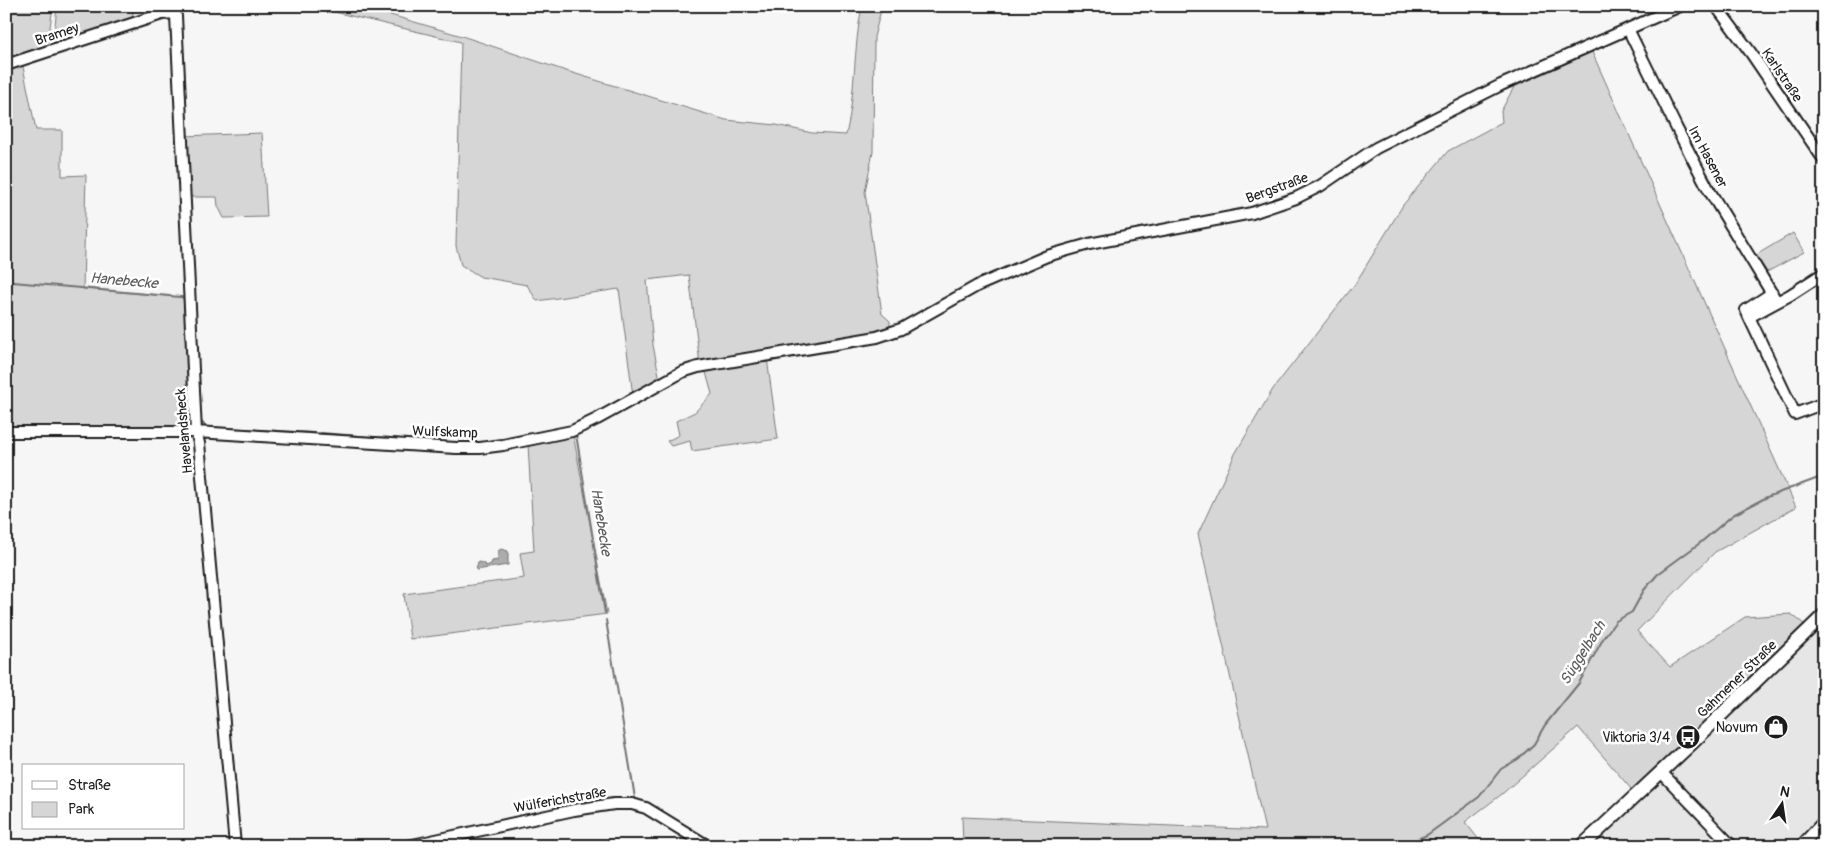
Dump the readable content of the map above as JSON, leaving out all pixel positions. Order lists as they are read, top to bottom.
{
  "streets": {
    "main road": ["Gahmener Straße"],
    "street": [
      "Bramey",
      "Karlstraße",
      "Im Hasener",
      "Bergstraße",
      "Havelandsheck",
      "Wulfskamp",
      "Wülferichstraße"
    ]
  },
  "crossings": [
    ["Bramey", "Havelandsheck"],
    ["Im Hasener", "Bergstraße"],
    ["Bergstraße", "Wulfskamp"],
    ["Havelandsheck", "Wulfskamp"]
  ],
  "water": ["Hanebecke", "Süggelbach"],
  "places": {
    "shop": ["Novum"],
    "bus stop": ["Viktoria 3/4"]
  },
  "legend": ["Straße", "Park"],
  "north": "top"
}
